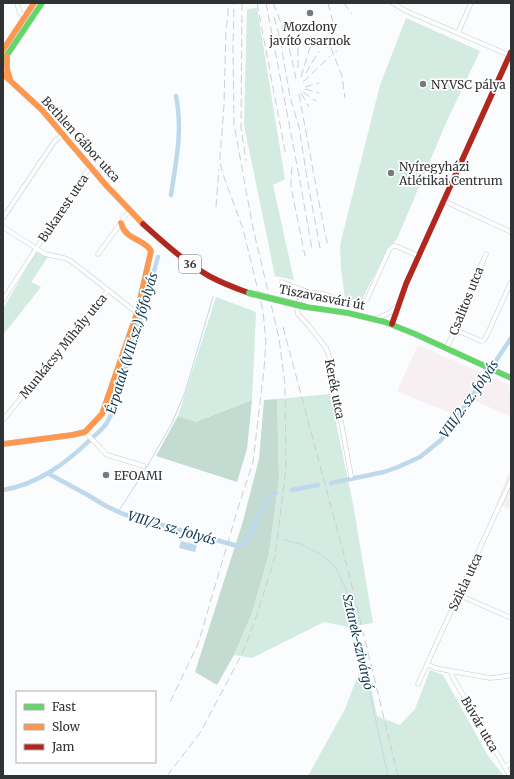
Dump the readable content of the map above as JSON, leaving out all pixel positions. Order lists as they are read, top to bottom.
{
  "streets": {
    "main road": ["Bethlen Gábor utca", "36", "Tiszavasvári út"],
    "street": [
      "Bukarest utca",
      "Csalitos utca",
      "Munkácsy Mihály utca",
      "Kerék utca",
      "Szikla utca",
      "Búvár utca"
    ]
  },
  "crossings": [
    ["Bethlen Gábor utca", "Bukarest utca"],
    ["Bethlen Gábor utca", "Tiszavasvári út"],
    ["Tiszavasvári út", "Csalitos utca"]
  ],
  "water": ["Érpatak (VIII.sz.) főfolyás", "VIII/2. sz. folyás", "Sztarek-szivárgó"],
  "places": [
    "Mozdony javító csarnok",
    "NYVSC pálya",
    "Nyíregyházi Atlétikai Centrum",
    "EFOAMI"
  ],
  "legend": ["Fast", "Slow", "Jam"]
}
